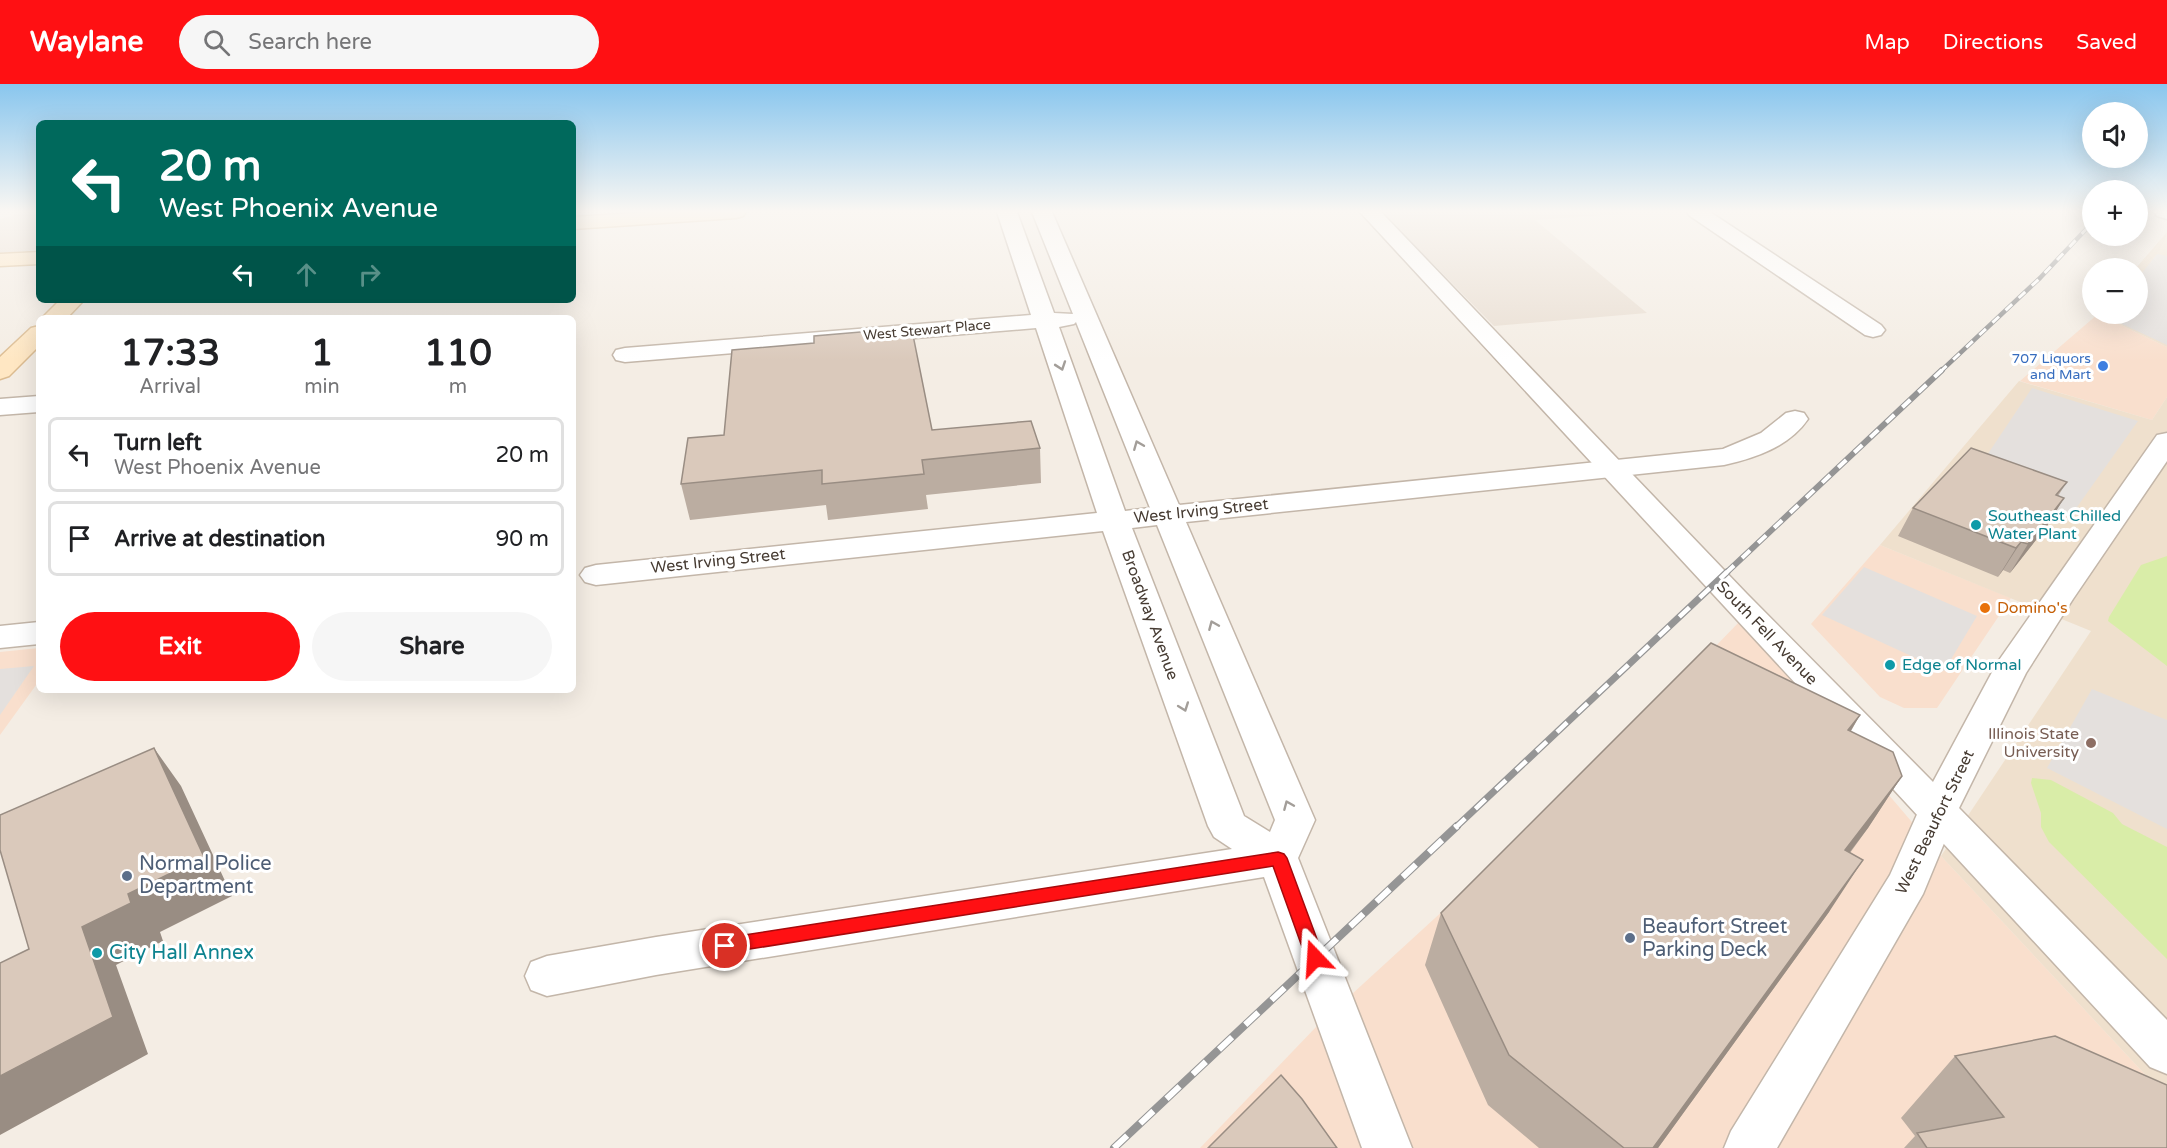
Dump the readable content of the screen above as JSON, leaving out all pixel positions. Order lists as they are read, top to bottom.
{
  "streets": {
    "street": [
      "West Stewart Place",
      "West Irving Street",
      "Broadway Avenue",
      "South Fell Avenue",
      "West Beaufort Street"
    ]
  },
  "crossings": [
    ["West Stewart Place", "Broadway Avenue"],
    ["West Irving Street", "Broadway Avenue"],
    ["West Irving Street", "South Fell Avenue"],
    ["South Fell Avenue", "West Beaufort Street"]
  ],
  "places": [
    "707 Liquors and Mart",
    "Southeast Chilled Water Plant",
    "Domino's",
    "Edge of Normal",
    "Illinois State University",
    "Normal Police Department",
    "Beaufort Street Parking Deck",
    "City Hall Annex"
  ],
  "page": {
    "header": "Waylane",
    "search": "Search here",
    "nav": ["Map", "Directions", "Saved"],
    "map_buttons": ["+", "−"],
    "turn": ["20 m", "West Phoenix Avenue"],
    "eta": [
      "17:33",
      "Arrival",
      "1",
      "min",
      "110",
      "m"
    ],
    "list": [
      {
        "name": "Turn left",
        "note": "West Phoenix Avenue",
        "value": "20 m"
      },
      {
        "name": "Arrive at destination",
        "value": "90 m"
      }
    ],
    "buttons": ["Exit", "Share"]
  }
}
